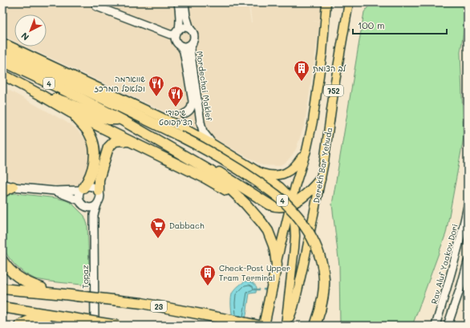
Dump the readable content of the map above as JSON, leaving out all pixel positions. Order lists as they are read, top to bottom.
{
  "streets": {
    "highway": ["4", "23"],
    "main road": ["752", "Derekh Bar Yehuda"],
    "street": ["Mordechai Maklef", "Rav Aluf Yaakov Dori", "Topaz"]
  },
  "crossings": [
    ["4", "752"]
  ],
  "places": {
    "building": ["לב הצומת", "Check-Post Upper Tram Terminal"],
    "restaurant": ["שווארמה ופלאפל המרכז", "שיפודי הצ'קפוסט"],
    "supermarket": ["Dabbach"]
  },
  "scale_bar": "100 m",
  "north": "bottom left"
}
